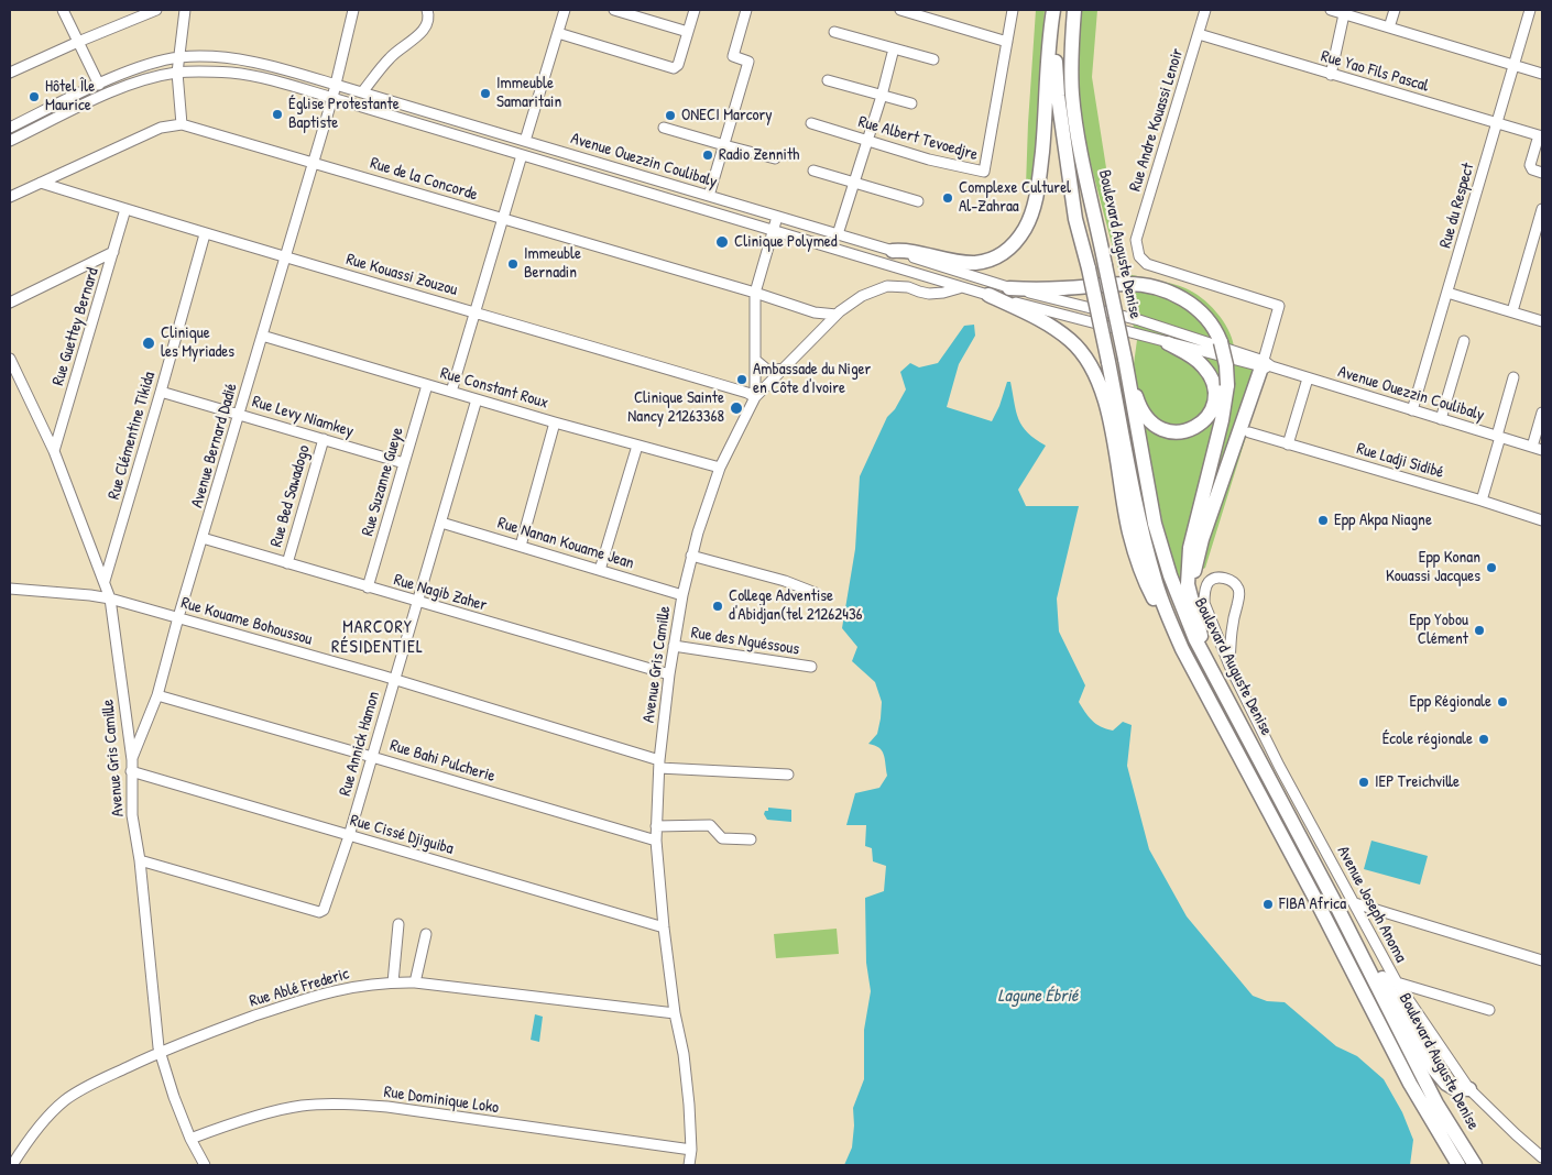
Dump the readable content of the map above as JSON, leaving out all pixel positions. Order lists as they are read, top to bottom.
{
  "streets": {
    "highway": ["Boulevard Auguste Denise"],
    "street": [
      "Rue Yao Fils Pascal",
      "Rue Andre Kouassi Lenoir",
      "Rue Albert Tevoedjre",
      "Avenue Ouezzin Coulibaly",
      "Rue de la Concorde",
      "Rue du Respect",
      "Rue Kouassi Zouzou",
      "Rue Guettey Bernard",
      "Rue Constant Roux",
      "Rue Levy Niamkey",
      "Rue Clémentine Tikida",
      "Avenue Bernard Dadié",
      "Rue Ladji Sidibé",
      "Rue Suzanne Gueye",
      "Rue Bed Sawadogo",
      "Rue Nanan Kouame Jean",
      "Rue Nagib Zaher",
      "Rue Kouame Bohoussou",
      "Rue des Nguéssous",
      "Avenue Gris Camille",
      "Rue Annick Hamon",
      "Rue Bahi Pulcherie",
      "Rue Cissé Djiguiba",
      "Avenue Joseph Anoma",
      "Rue Ablé Frederic",
      "Rue Dominique Loko"
    ]
  },
  "crossings": [
    ["Rue Yao Fils Pascal", "Rue Andre Kouassi Lenoir"],
    ["Rue Yao Fils Pascal", "Rue du Respect"],
    ["Rue Andre Kouassi Lenoir", "Avenue Ouezzin Coulibaly"],
    ["Avenue Ouezzin Coulibaly", "Rue du Respect"],
    ["Avenue Ouezzin Coulibaly", "Avenue Bernard Dadié"],
    ["Avenue Ouezzin Coulibaly", "Avenue Gris Camille"],
    ["Rue de la Concorde", "Rue Kouassi Zouzou"],
    ["Rue de la Concorde", "Avenue Bernard Dadié"],
    ["Rue de la Concorde", "Avenue Gris Camille"],
    ["Rue Kouassi Zouzou", "Rue Guettey Bernard"],
    ["Rue Kouassi Zouzou", "Rue Clémentine Tikida"],
    ["Rue Kouassi Zouzou", "Avenue Bernard Dadié"],
    ["Rue Kouassi Zouzou", "Avenue Gris Camille"],
    ["Rue Guettey Bernard", "Avenue Gris Camille"],
    ["Rue Constant Roux", "Avenue Bernard Dadié"],
    ["Rue Constant Roux", "Rue Suzanne Gueye"],
    ["Rue Constant Roux", "Avenue Gris Camille"],
    ["Rue Constant Roux", "Rue Annick Hamon"],
    ["Rue Levy Niamkey", "Rue Clémentine Tikida"],
    ["Rue Levy Niamkey", "Avenue Bernard Dadié"],
    ["Rue Levy Niamkey", "Rue Suzanne Gueye"],
    ["Rue Levy Niamkey", "Rue Bed Sawadogo"],
    ["Rue Clémentine Tikida", "Avenue Gris Camille"],
    ["Avenue Bernard Dadié", "Rue Nagib Zaher"],
    ["Avenue Bernard Dadié", "Rue Kouame Bohoussou"],
    ["Avenue Bernard Dadié", "Avenue Gris Camille"],
    ["Avenue Bernard Dadié", "Rue Bahi Pulcherie"],
    ["Rue Suzanne Gueye", "Rue Nagib Zaher"],
    ["Rue Bed Sawadogo", "Rue Nagib Zaher"],
    ["Rue Nanan Kouame Jean", "Avenue Gris Camille"],
    ["Rue Nanan Kouame Jean", "Rue Annick Hamon"],
    ["Rue Nagib Zaher", "Avenue Gris Camille"],
    ["Rue Nagib Zaher", "Rue Annick Hamon"],
    ["Rue Kouame Bohoussou", "Avenue Gris Camille"],
    ["Rue Kouame Bohoussou", "Rue Annick Hamon"],
    ["Rue des Nguéssous", "Avenue Gris Camille"],
    ["Avenue Gris Camille", "Rue Annick Hamon"],
    ["Avenue Gris Camille", "Rue Bahi Pulcherie"],
    ["Avenue Gris Camille", "Rue Cissé Djiguiba"],
    ["Avenue Gris Camille", "Rue Ablé Frederic"],
    ["Avenue Gris Camille", "Rue Dominique Loko"],
    ["Rue Annick Hamon", "Rue Bahi Pulcherie"],
    ["Rue Annick Hamon", "Rue Cissé Djiguiba"]
  ],
  "districts": ["MARCORY RÉSIDENTIEL"],
  "water": ["Lagune Ébrié"],
  "places": [
    "Immeuble Samaritain",
    "Hôtel Île Maurice",
    "Église Protestante Baptiste",
    "ONECI Marcory",
    "Radio Zennith",
    "Complexe Culturel Al-Zahraa",
    "Clinique Polymed",
    "Immeuble Bernadin",
    "Clinique les Myriades",
    "Ambassade du Niger en Côte d'Ivoire",
    "Clinique Sainte Nancy 21263368",
    "Epp Akpa Niagne",
    "Epp Konan Kouassi Jacques",
    "College Adventise d'Abidjan(tel 21262436",
    "Epp Yobou Clément",
    "Epp Régionale",
    "École régionale",
    "IEP Treichville",
    "FIBA Africa"
  ]
}
